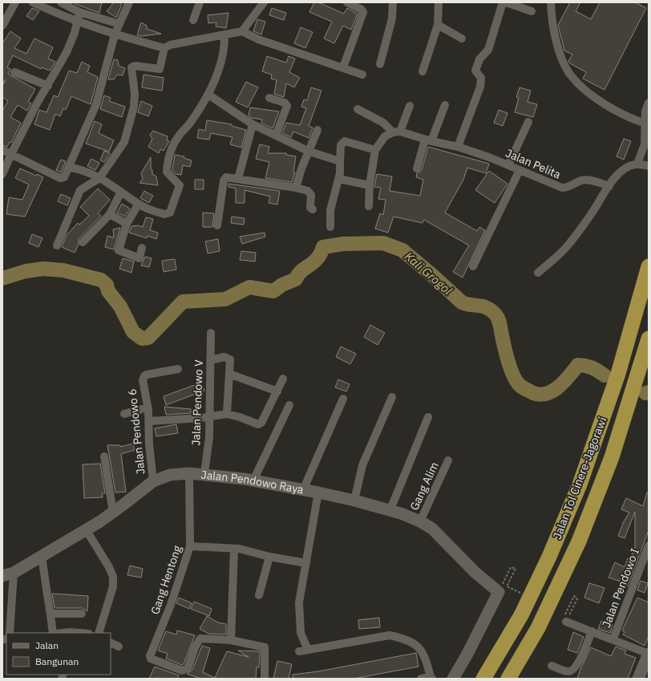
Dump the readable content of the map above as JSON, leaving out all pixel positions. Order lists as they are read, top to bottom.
{
  "streets": {
    "highway": ["Jalan Tol Cinere-Jagorawi"],
    "street": [
      "Jalan Pelita",
      "Jalan Pendowo V",
      "Jalan Pendowo 6",
      "Jalan Pendowo Raya",
      "Gang Alim",
      "Gang Hentong",
      "Jalan Pendowo I"
    ]
  },
  "crossings": [
    ["Jalan Pendowo V", "Jalan Pendowo Raya"],
    ["Jalan Pendowo 6", "Jalan Pendowo Raya"],
    ["Jalan Pendowo Raya", "Gang Alim"],
    ["Jalan Pendowo Raya", "Gang Hentong"]
  ],
  "water": ["Kali Grogol"],
  "legend": ["Jalan", "Bangunan"]
}
